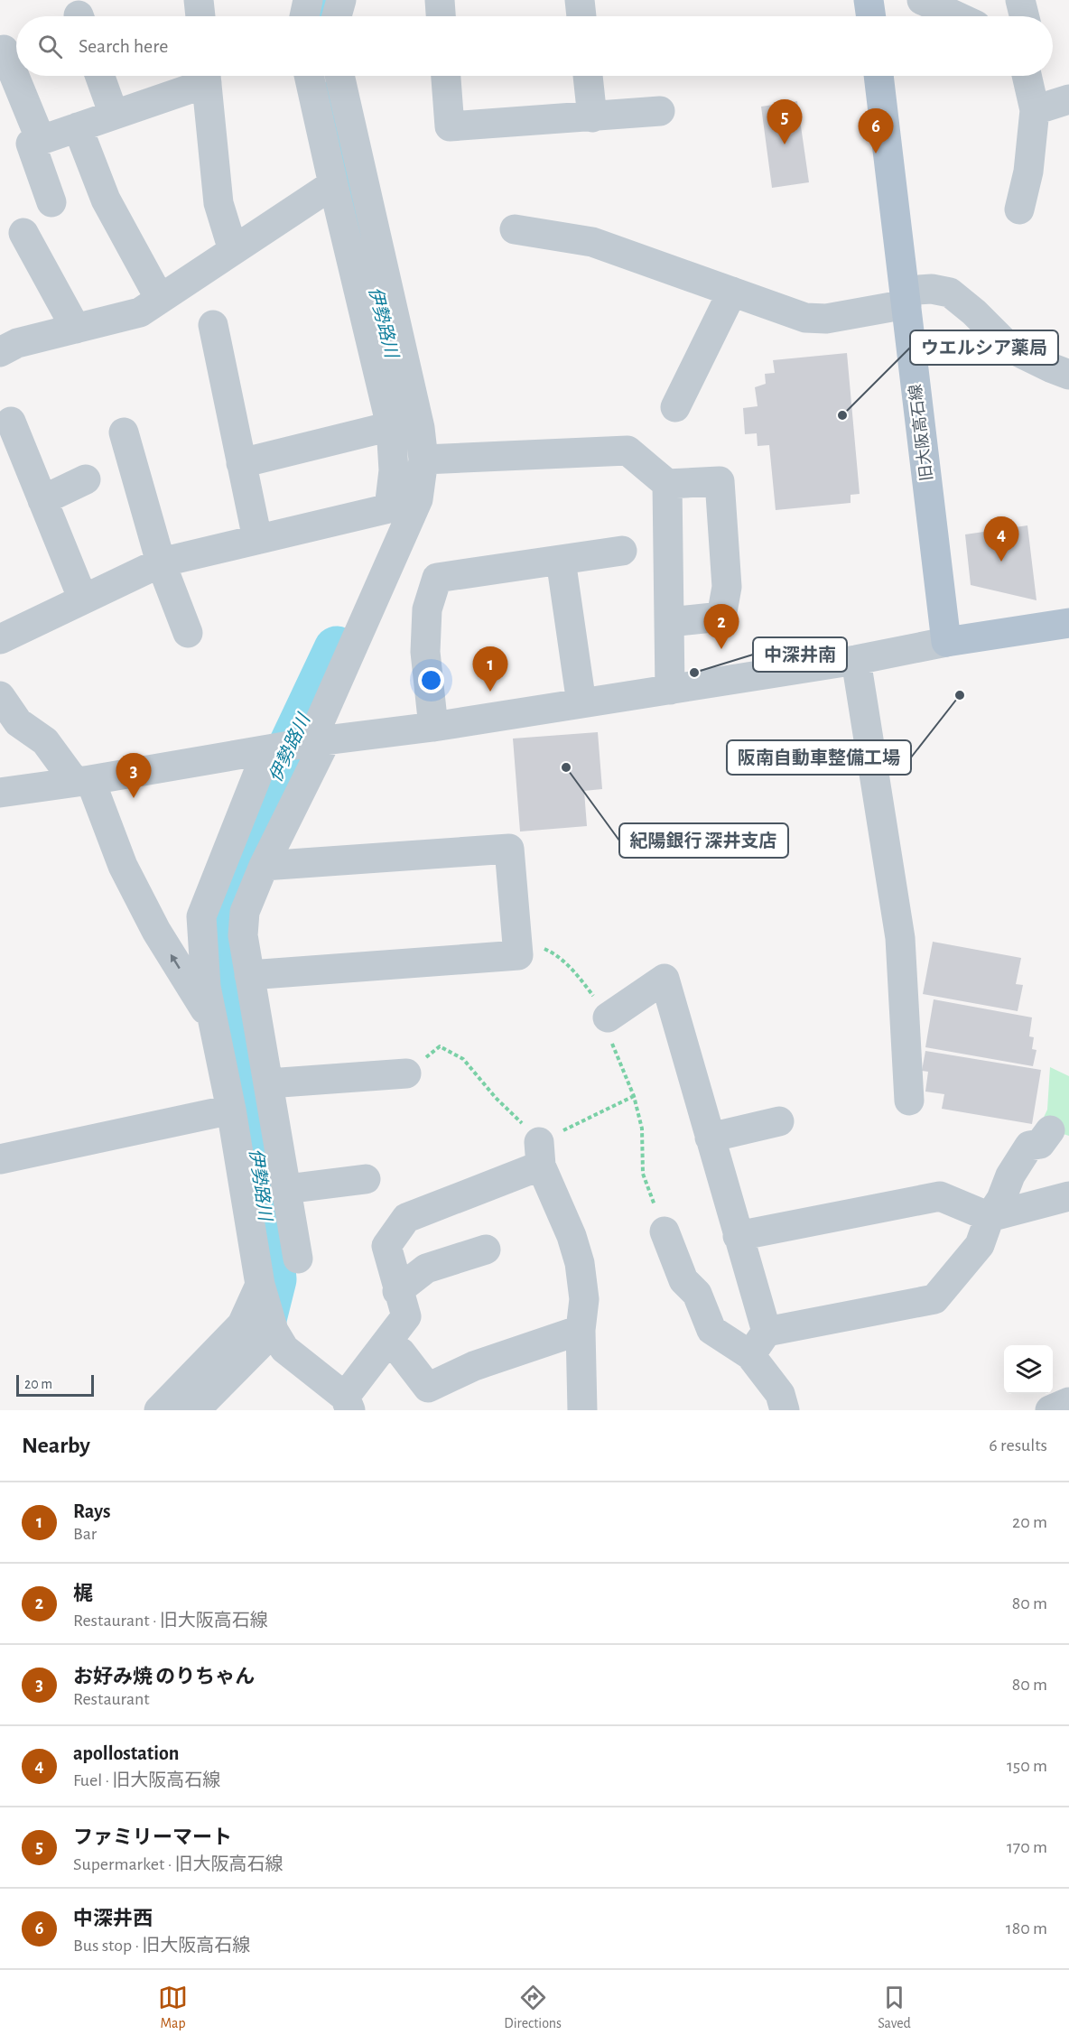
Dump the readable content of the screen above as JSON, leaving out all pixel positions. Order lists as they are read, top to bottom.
{
  "streets": {
    "main road": ["旧大阪高石線"]
  },
  "water": ["伊勢路川"],
  "places": [
    "ウエルシア薬局",
    "中深井南",
    "阪南自動車整備工場",
    "紀陽銀行 深井支店"
  ],
  "scale_bar": "20 m",
  "page": {
    "search": "Search here",
    "pins": [
      "5",
      "6",
      "4",
      "2",
      "1",
      "3"
    ],
    "scale": "20 m",
    "heading": ["Nearby", "6 results"],
    "list": [
      {
        "mark": "1",
        "name": "Rays",
        "note": "Bar",
        "value": "20 m"
      },
      {
        "mark": "2",
        "name": "梶",
        "note": "Restaurant · 旧大阪高石線",
        "value": "80 m"
      },
      {
        "mark": "3",
        "name": "お好み焼 のりちゃん",
        "note": "Restaurant",
        "value": "80 m"
      },
      {
        "mark": "4",
        "name": "apollostation",
        "note": "Fuel · 旧大阪高石線",
        "value": "150 m"
      },
      {
        "mark": "5",
        "name": "ファミリーマート",
        "note": "Supermarket · 旧大阪高石線",
        "value": "170 m"
      },
      {
        "mark": "6",
        "name": "中深井西",
        "note": "Bus stop · 旧大阪高石線",
        "value": "180 m"
      }
    ],
    "nav": ["Map", "Directions", "Saved"]
  }
}
